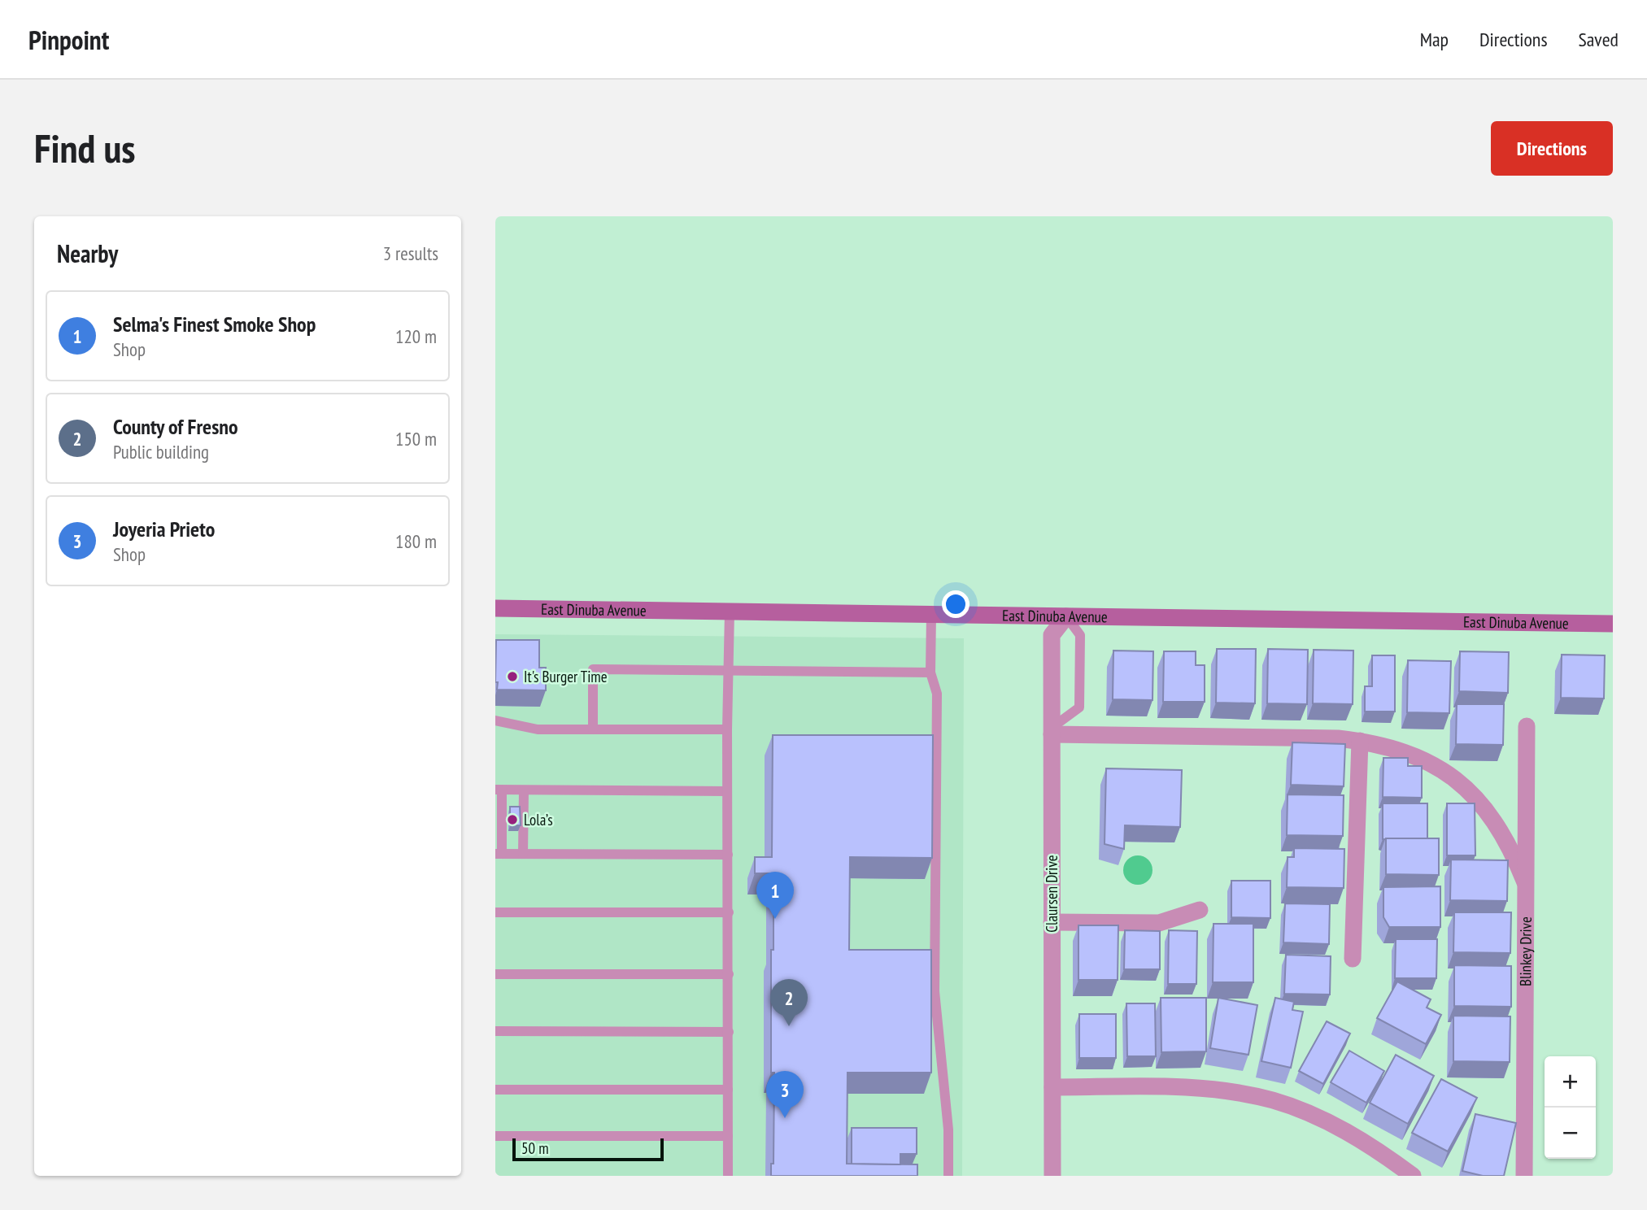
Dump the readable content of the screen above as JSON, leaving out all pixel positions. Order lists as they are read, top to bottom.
{
  "streets": {
    "street": ["East Dinuba Avenue", "Claursen Drive", "Blinkey Drive"]
  },
  "crossings": [
    ["East Dinuba Avenue", "Claursen Drive"]
  ],
  "places": ["It's Burger Time", "Lola’s"],
  "scale_bar": "50 m",
  "page": {
    "header": "Pinpoint",
    "nav": ["Map", "Directions", "Saved"],
    "buttons": "Directions",
    "title": "Find us",
    "heading": ["Nearby", "3 results"],
    "list": [
      {
        "mark": "1",
        "name": "Selma's Finest Smoke Shop",
        "note": "Shop",
        "value": "120 m"
      },
      {
        "mark": "2",
        "name": "County of Fresno",
        "note": "Public building",
        "value": "150 m"
      },
      {
        "mark": "3",
        "name": "Joyeria Prieto",
        "note": "Shop",
        "value": "180 m"
      }
    ],
    "pins": ["1", "2", "3"],
    "map_buttons": ["+", "−"],
    "scale": "50 m"
  }
}
